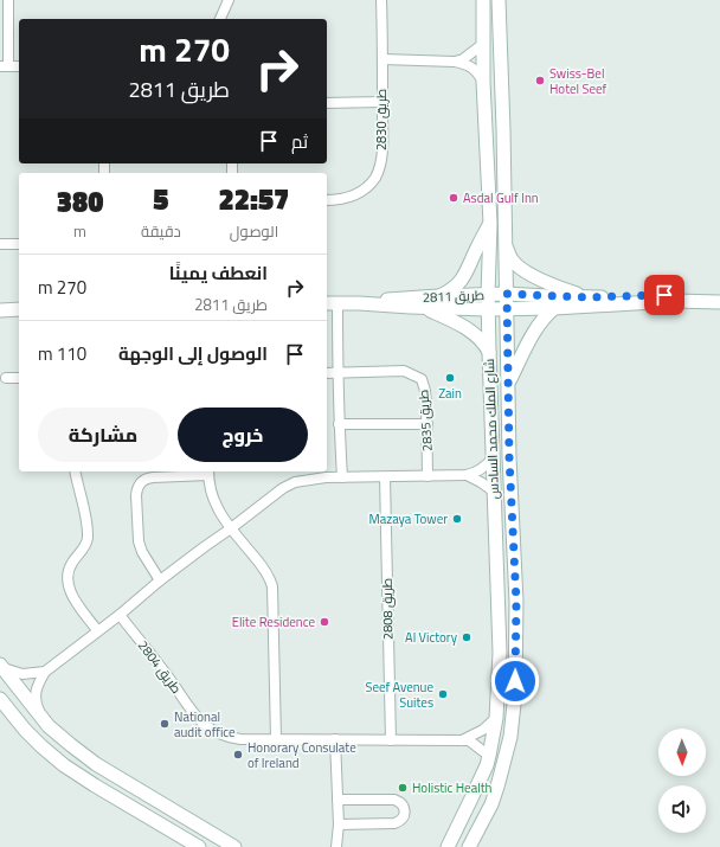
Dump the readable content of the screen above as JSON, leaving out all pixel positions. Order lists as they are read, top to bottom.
{
  "streets": {
    "main road": ["طريق 2811", "شارع الملك محمد السادس"],
    "street": [
      "طريق 2830",
      "طريق 2835",
      "طريق 2808",
      "طريق 2804"
    ]
  },
  "crossings": [
    ["طريق 2811", "طريق 2835"],
    ["طريق 2811", "شارع الملك محمد السادس"],
    ["طريق 2808", "طريق 2804"]
  ],
  "places": [
    "Swiss-Bel Hotel Seef",
    "Asdal Gulf Inn",
    "Zain",
    "Mazaya Tower",
    "Elite Residence",
    "Al Victory",
    "Seef Avenue Suites",
    "National audit office",
    "Honorary Consulate of Ireland",
    "Holistic Health"
  ],
  "north": "bottom",
  "page": {
    "turn": ["270 m", "طريق 2811"],
    "then": "ثم",
    "eta": [
      "22:57",
      "الوصول",
      "5",
      "دقيقة",
      "380",
      "m"
    ],
    "list": [
      {
        "name": "انعطف يمينًا",
        "note": "طريق 2811",
        "value": "270 m"
      },
      {
        "name": "الوصول إلى الوجهة",
        "value": "110 m"
      }
    ],
    "buttons": ["خروج", "مشاركة"]
  }
}
